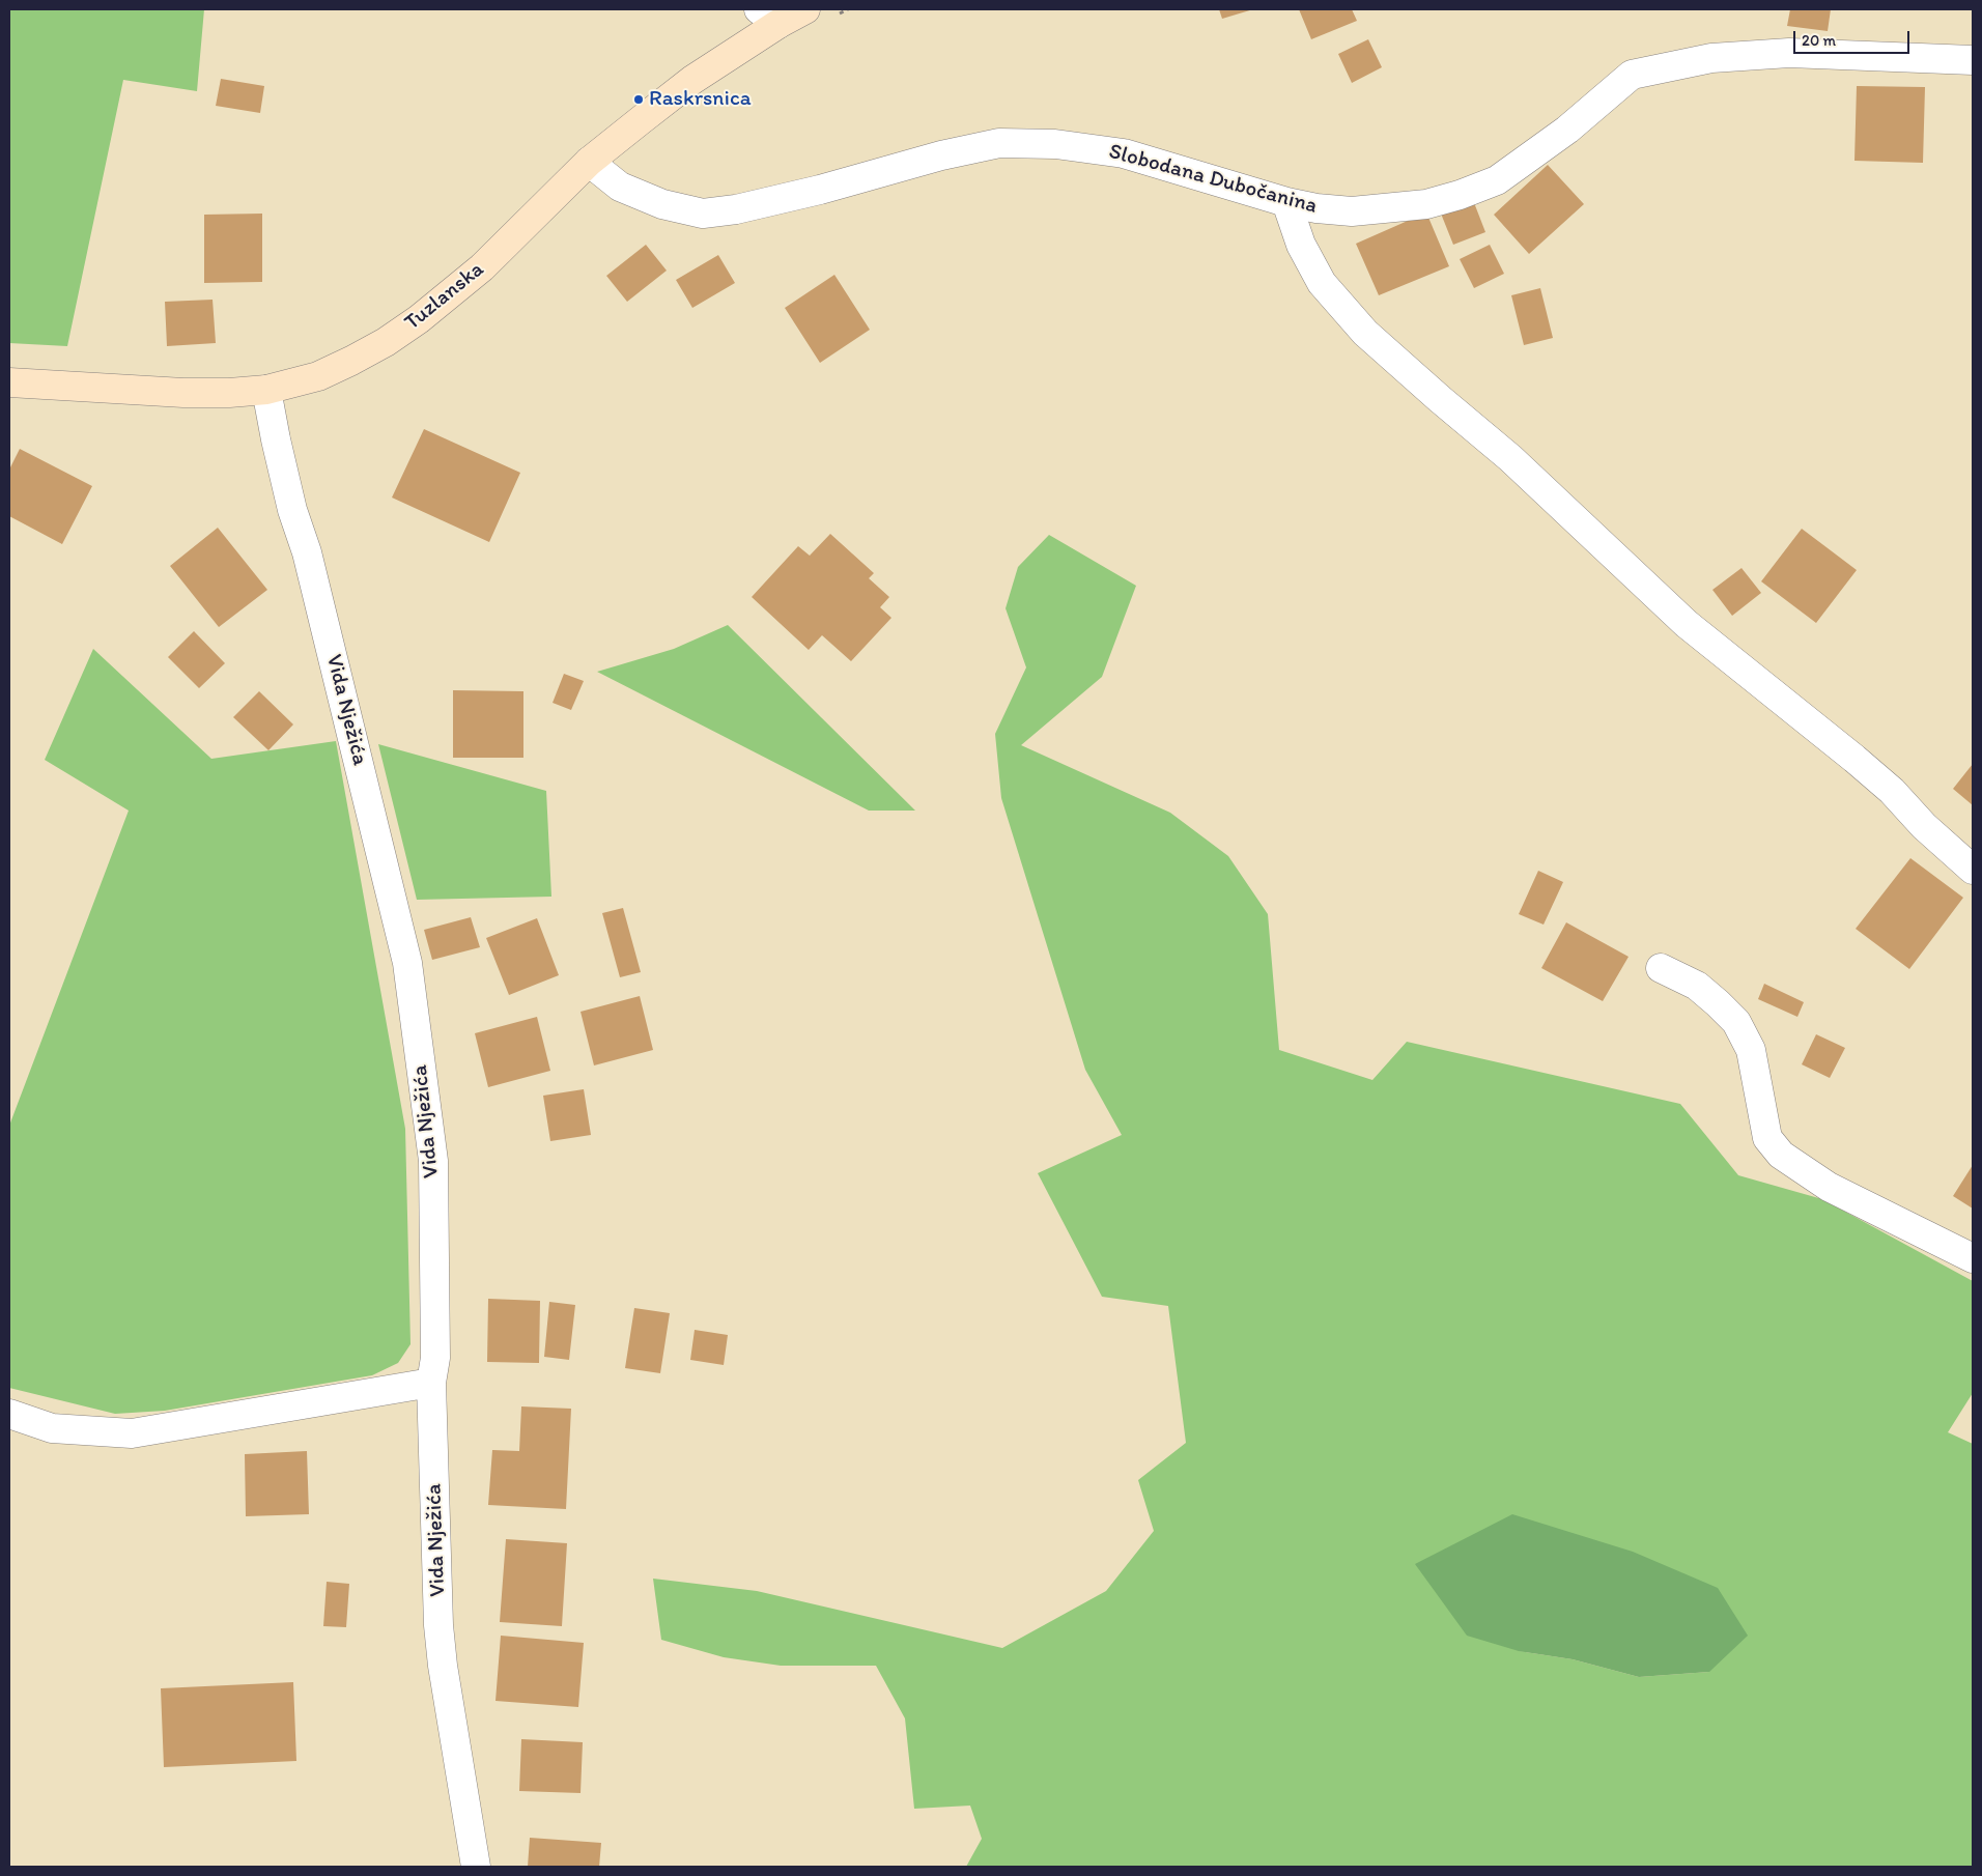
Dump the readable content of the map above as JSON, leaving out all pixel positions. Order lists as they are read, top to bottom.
{
  "streets": {
    "street": ["Slobodana Dubočanina", "Tuzlanska", "Vida Nježića"]
  },
  "crossings": [
    ["Slobodana Dubočanina", "Tuzlanska"],
    ["Tuzlanska", "Vida Nježića"]
  ],
  "places": ["Raskrsnica"],
  "scale_bar": "20 m"
}
